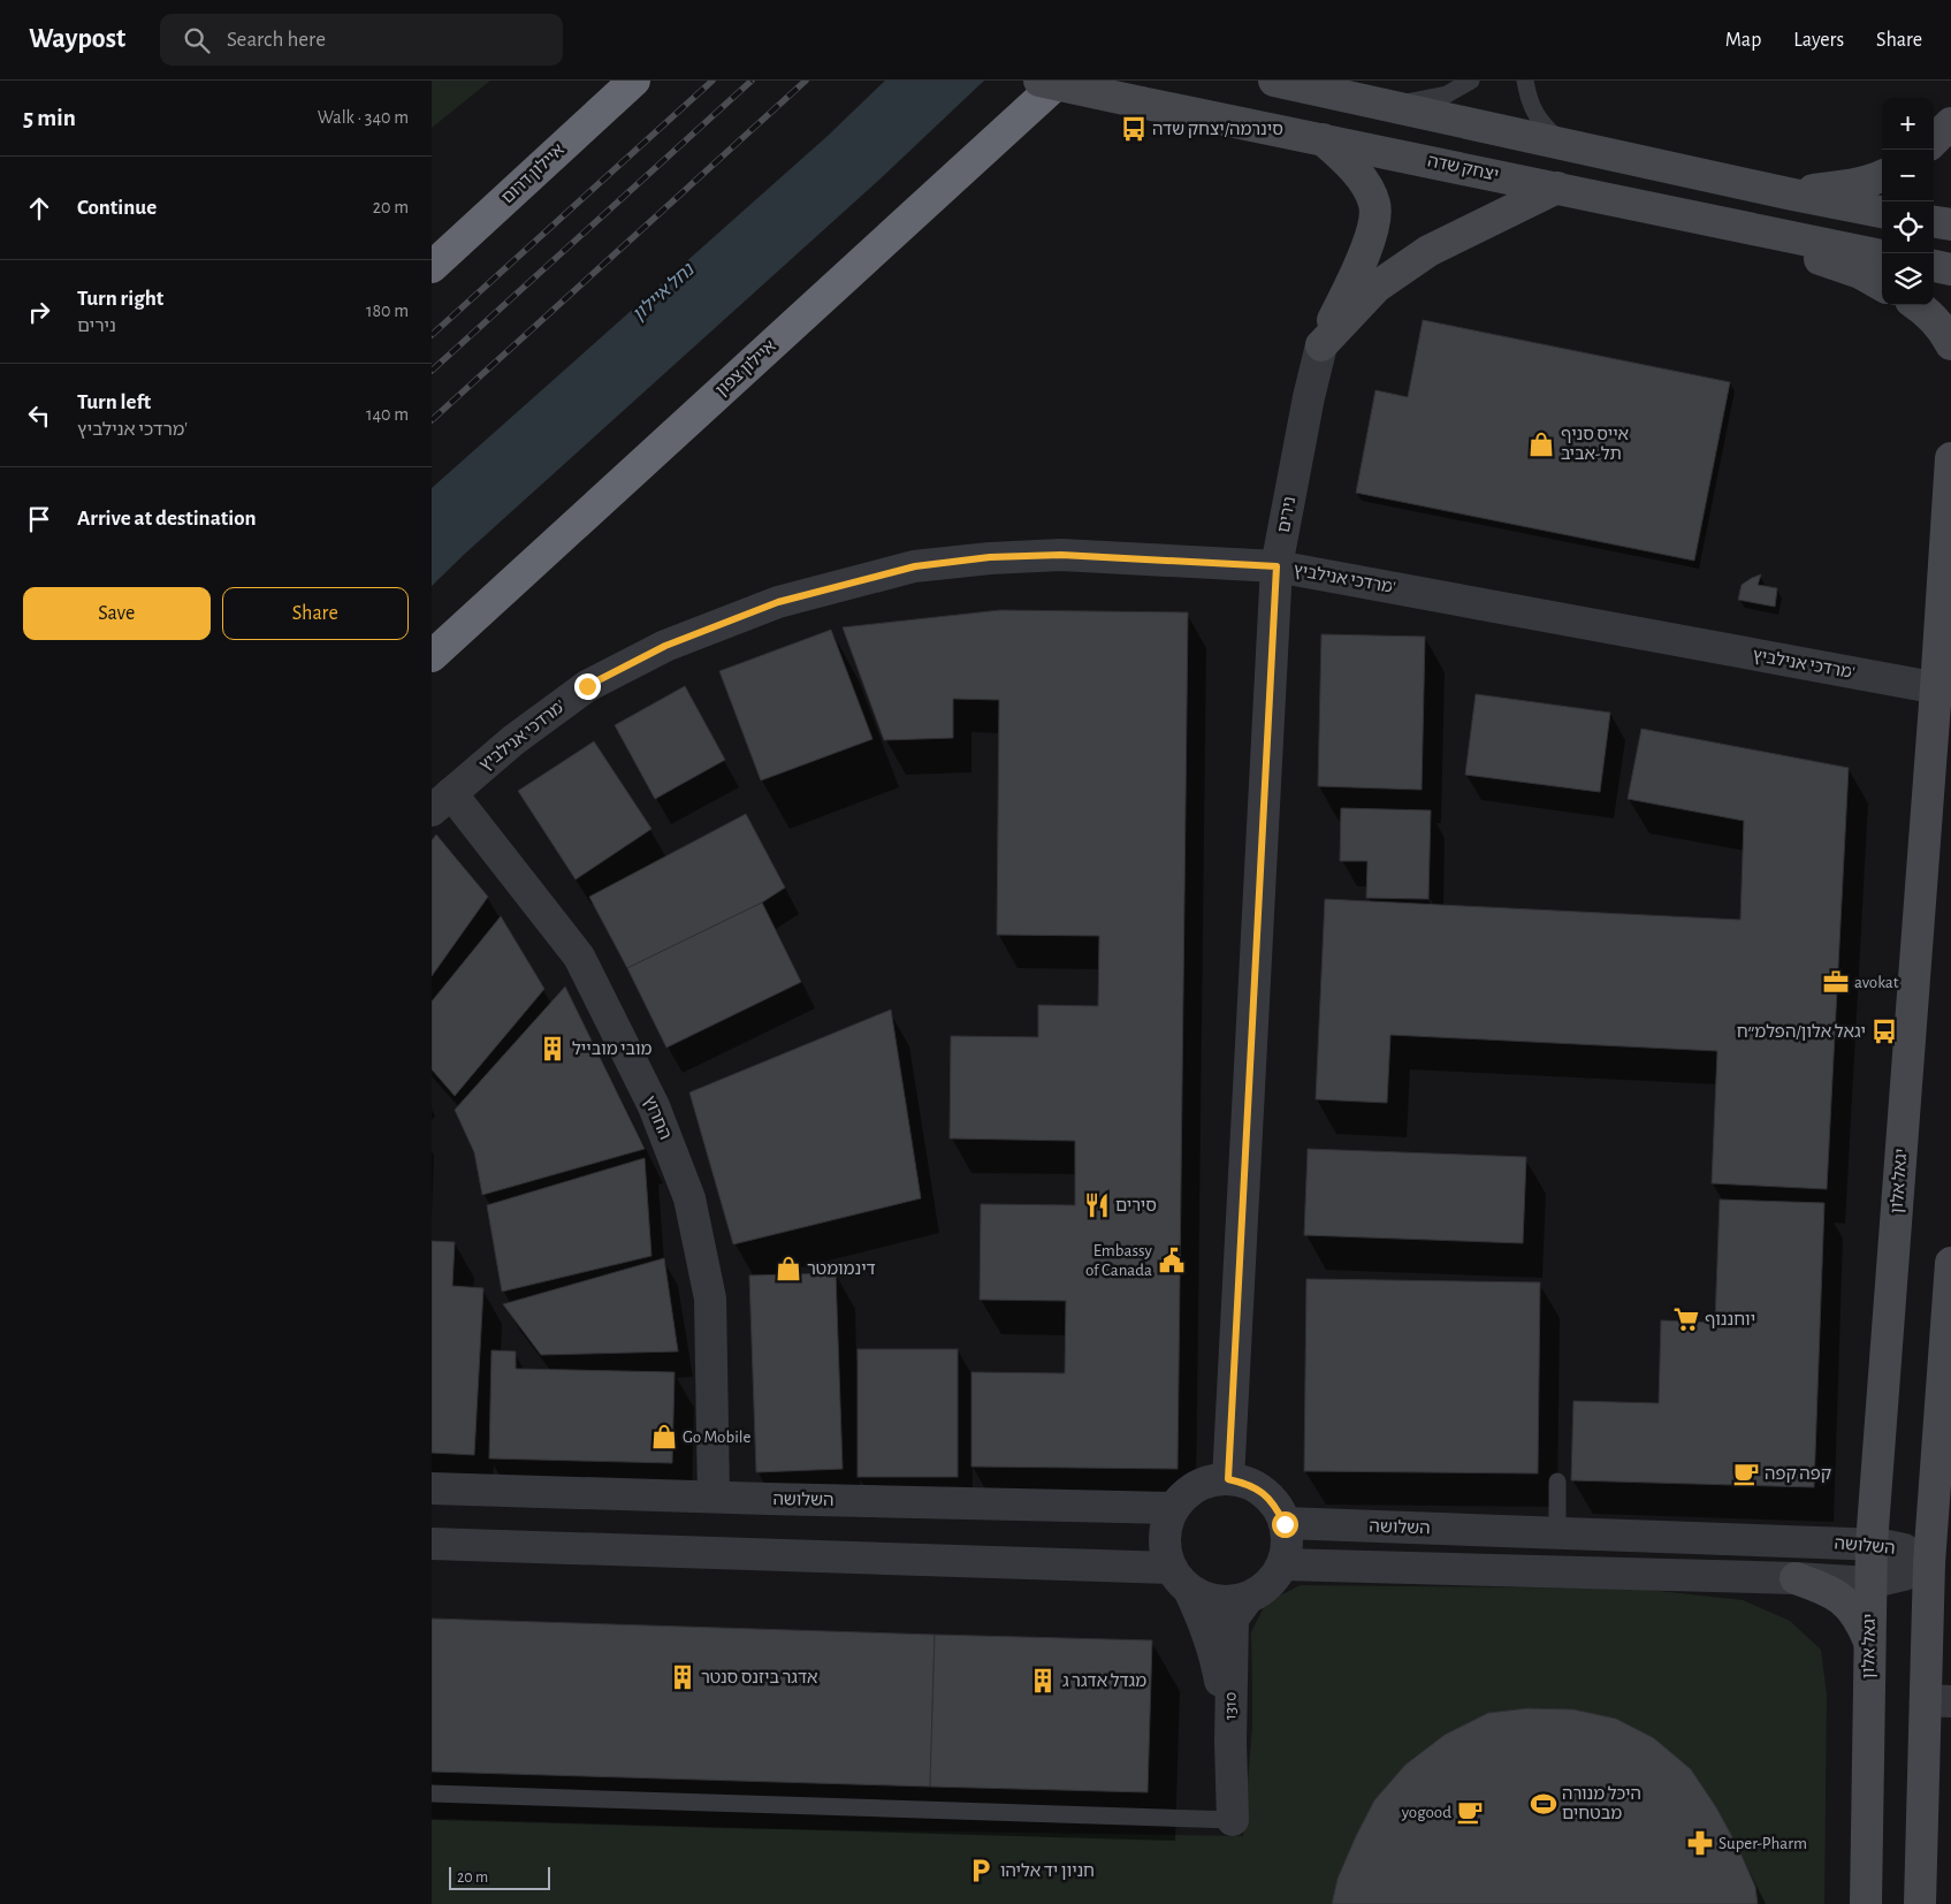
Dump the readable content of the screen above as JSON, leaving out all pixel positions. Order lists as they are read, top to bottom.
{
  "streets": {
    "highway": ["איילון דרום", "איילון צפון"],
    "street": [
      "יצחק שדה",
      "נירים",
      "מרדכי אנילביץ'",
      "החרוץ",
      "יגאל אלון",
      "השלושה",
      "1310"
    ]
  },
  "crossings": [
    ["נירים", "מרדכי אנילביץ'"],
    ["נירים", "השלושה"],
    ["נירים", "1310"],
    ["מרדכי אנילביץ'", "החרוץ"],
    ["מרדכי אנילביץ'", "יגאל אלון"],
    ["החרוץ", "השלושה"],
    ["יגאל אלון", "השלושה"],
    ["השלושה", "1310"]
  ],
  "water": ["נחל איילון"],
  "places": {
    "bus stop": ["סינרמה/יצחק שדה", "יגאל אלון/הפלמ״ח"],
    "shop": ["אייס סניף תל-אביב", "דינמומטר", "Go Mobile"],
    "office": ["avokat"],
    "building": ["מובי מובייל", "אדגר ביזנס סנטר", "מגדל אדגר ג"],
    "restaurant": ["סירים"],
    "public building": ["Embassy of Canada"],
    "supermarket": ["יוחננוף"],
    "cafe": ["קפה קפה", "yogood"],
    "sports": ["היכל מנורה מבטחים"],
    "pharmacy": ["Super-Pharm"],
    "parking": ["חניון יד אליהו"]
  },
  "scale_bar": "20 m",
  "page": {
    "header": "Waypost",
    "search": "Search here",
    "nav": ["Map", "Layers", "Share"],
    "heading": ["5 min", "Walk · 340 m"],
    "map_buttons": ["+", "−"],
    "list": [
      ["Continue", "20 m"],
      ["Turn right", "נירים", "180 m"],
      ["Turn left", "מרדכי אנילביץ'", "140 m"],
      "Arrive at destination"
    ],
    "buttons": ["Save", "Share"],
    "scale": "20 m"
  }
}
